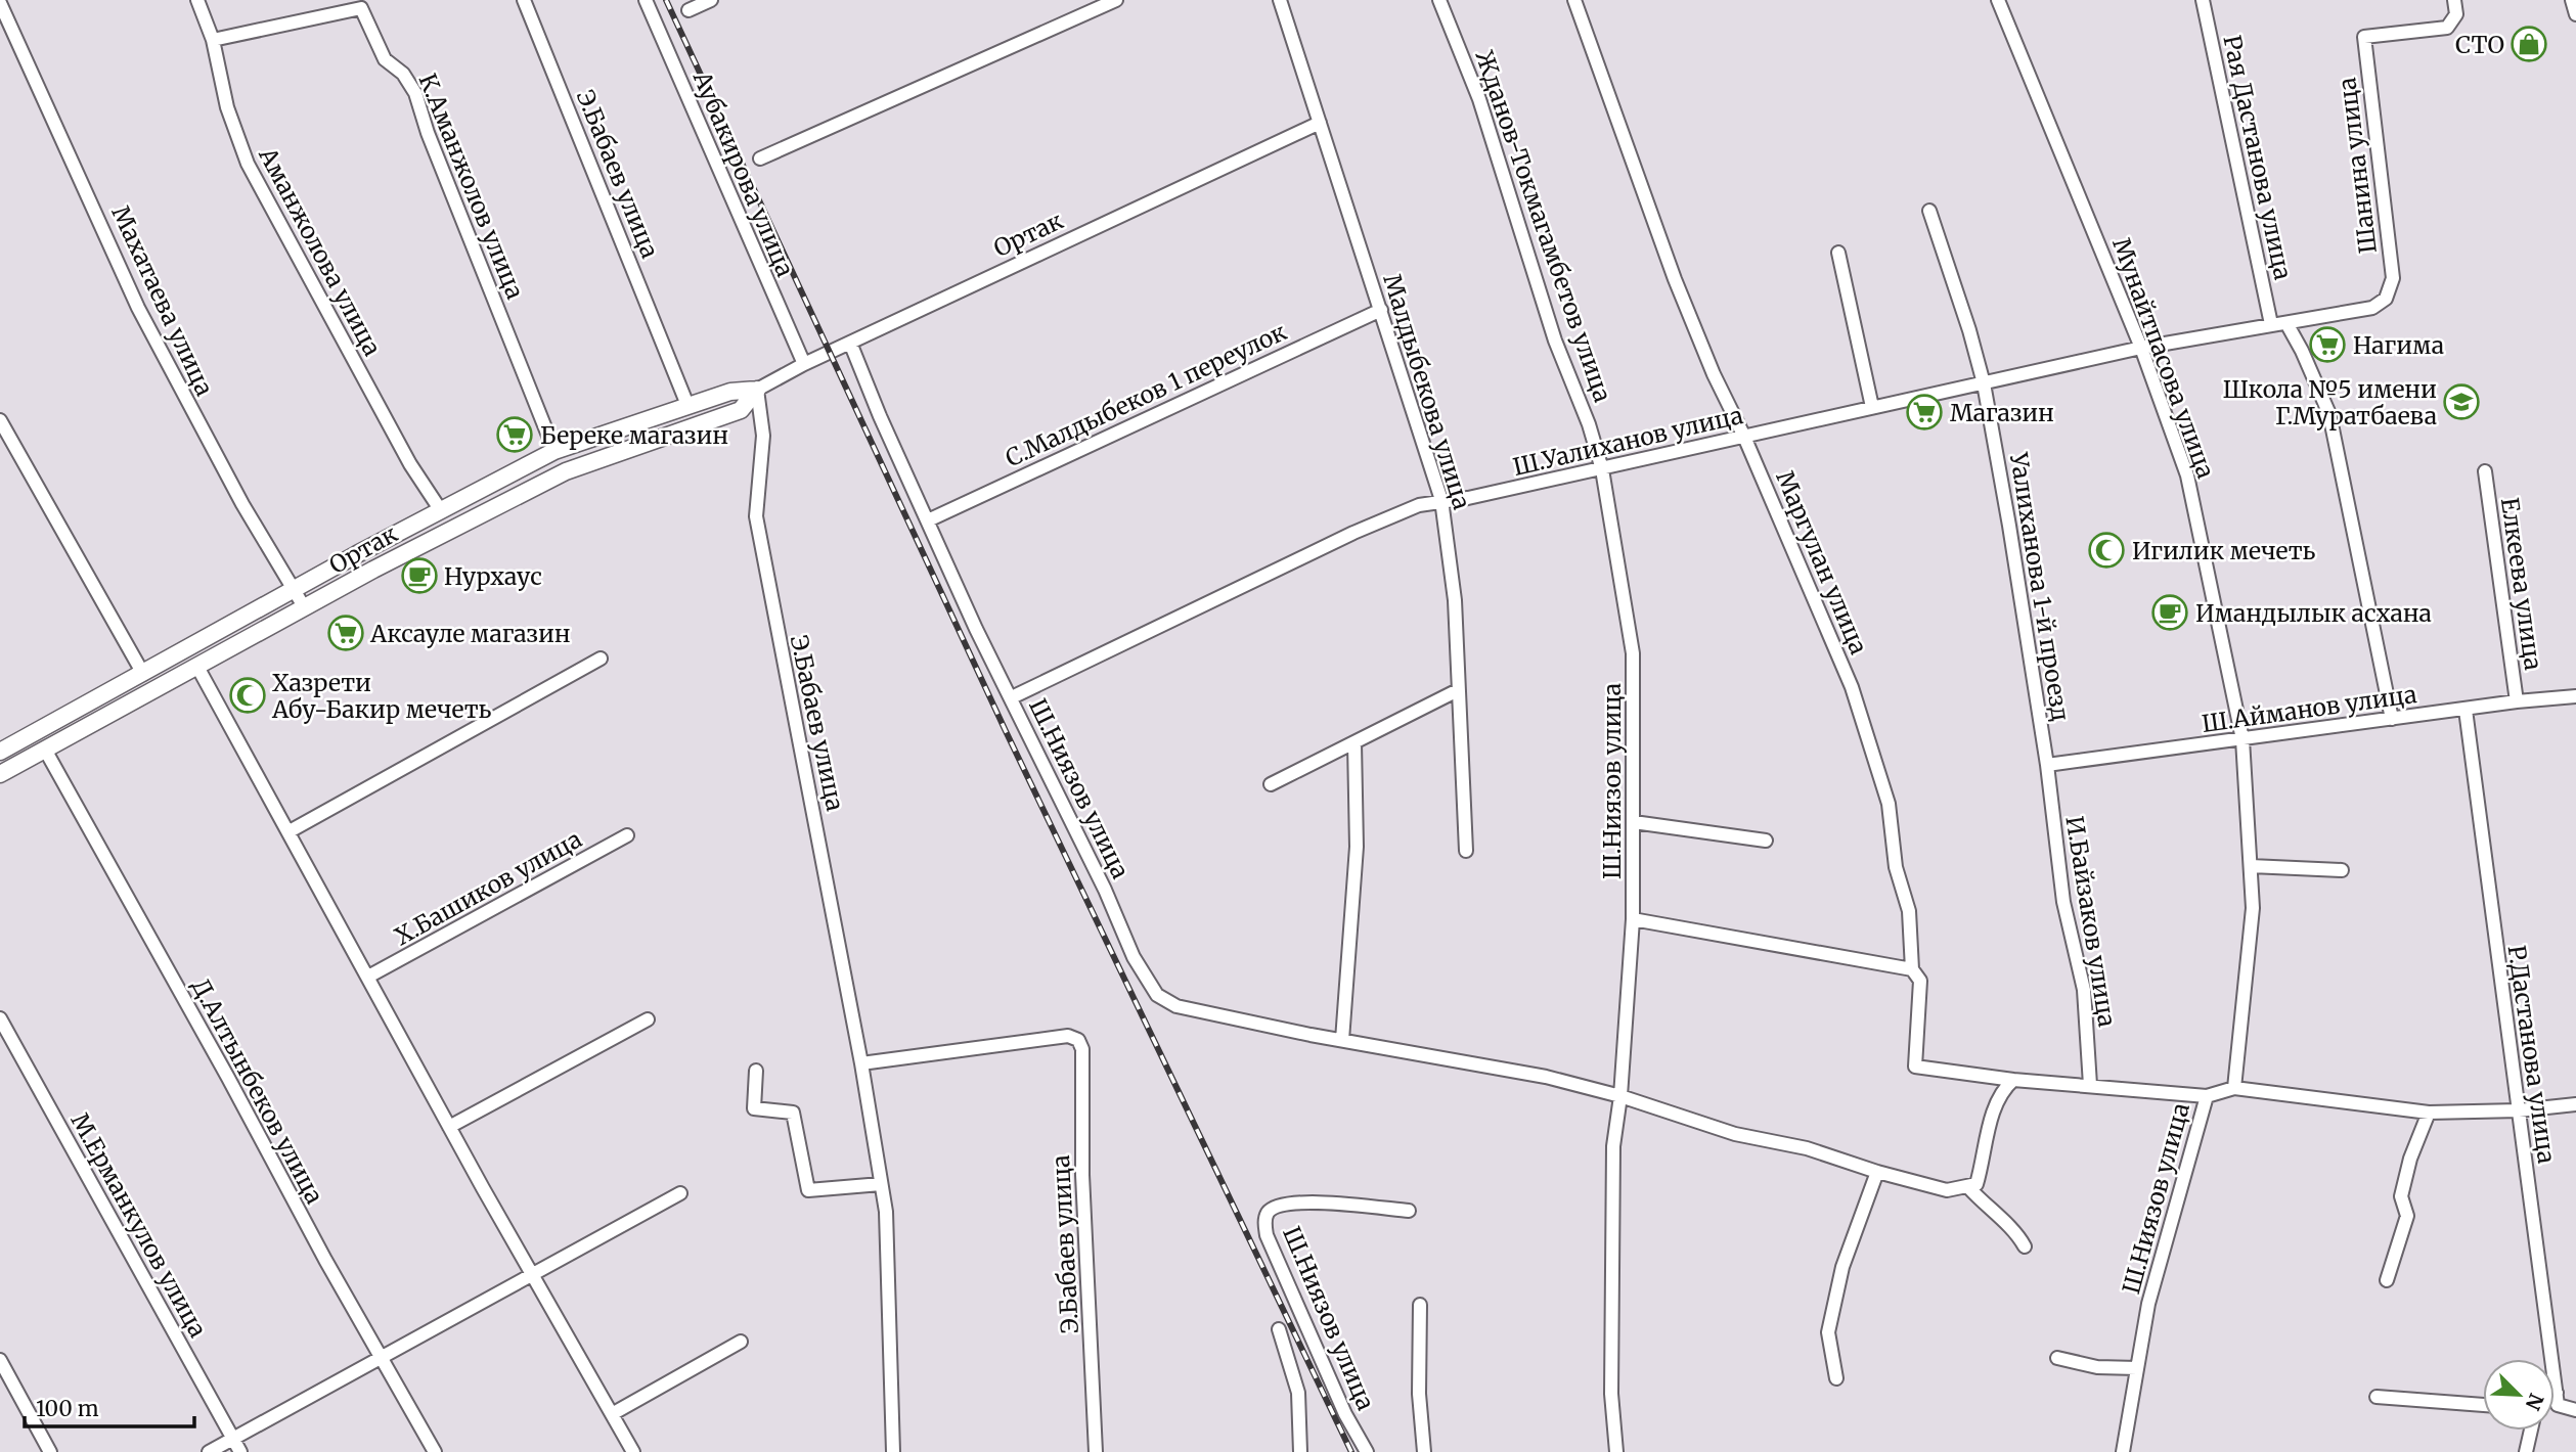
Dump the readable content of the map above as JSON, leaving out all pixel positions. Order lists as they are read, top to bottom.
{
  "streets": {
    "street": [
      "Рая Дастанова улица",
      "Шанина улица",
      "Э.Бабаев улица",
      "Аубакирова улица",
      "К.Аманжолов улица",
      "Жданов-Токмагамбетов улица",
      "Ортак",
      "Аманжолова улица",
      "Махатаева улица",
      "Мунайтпасова улица",
      "Малдыбекова улица",
      "С.Малдыбеков 1 переулок",
      "Ш.Уалиханов улица",
      "Маргулан улица",
      "Елкеева улица",
      "Уалиханова 1-й проезд",
      "Ш.Айманов улица",
      "Ш.Ниязов улица",
      "Х.Башиков улица",
      "И.Байзаков улица",
      "Р.Дастанова улица",
      "Д.Алтынбеков улица",
      "М.Ерманкулов улица"
    ]
  },
  "crossings": [
    ["Рая Дастанова улица", "Ш.Уалиханов улица"],
    ["Шанина улица", "Ш.Уалиханов улица"],
    ["Э.Бабаев улица", "Ортак"],
    ["Аубакирова улица", "Ортак"],
    ["К.Аманжолов улица", "Ортак"],
    ["К.Аманжолов улица", "Аманжолова улица"],
    ["Жданов-Токмагамбетов улица", "Ш.Уалиханов улица"],
    ["Жданов-Токмагамбетов улица", "Ш.Ниязов улица"],
    ["Ортак", "Аманжолова улица"],
    ["Ортак", "Махатаева улица"],
    ["Ортак", "Малдыбекова улица"],
    ["Ортак", "Ш.Ниязов улица"],
    ["Ортак", "Д.Алтынбеков улица"],
    ["Мунайтпасова улица", "Ш.Уалиханов улица"],
    ["Мунайтпасова улица", "Ш.Айманов улица"],
    ["Малдыбекова улица", "С.Малдыбеков 1 переулок"],
    ["Малдыбекова улица", "Ш.Уалиханов улица"],
    ["С.Малдыбеков 1 переулок", "Ш.Ниязов улица"],
    ["Ш.Уалиханов улица", "Маргулан улица"],
    ["Ш.Уалиханов улица", "Уалиханова 1-й проезд"],
    ["Ш.Уалиханов улица", "Ш.Ниязов улица"],
    ["Маргулан улица", "Ш.Ниязов улица"],
    ["Елкеева улица", "Ш.Айманов улица"],
    ["Уалиханова 1-й проезд", "Ш.Айманов улица"],
    ["Уалиханова 1-й проезд", "И.Байзаков улица"],
    ["Ш.Айманов улица", "И.Байзаков улица"],
    ["Ш.Айманов улица", "Р.Дастанова улица"],
    ["Ш.Ниязов улица", "И.Байзаков улица"]
  ],
  "places": {
    "shop": ["СТО"],
    "supermarket": [
      "Нагима",
      "Магазин",
      "Береке магазин",
      "Аксауле магазин"
    ],
    "school or university": ["Школа №5 имени Г.Муратбаева"],
    "mosque": ["Игилик мечеть", "Хазрети Абу-Бакир мечеть"],
    "cafe": ["Нурхаус", "Имандылык асхана"]
  },
  "scale_bar": "100 m",
  "north": "bottom right"
}
